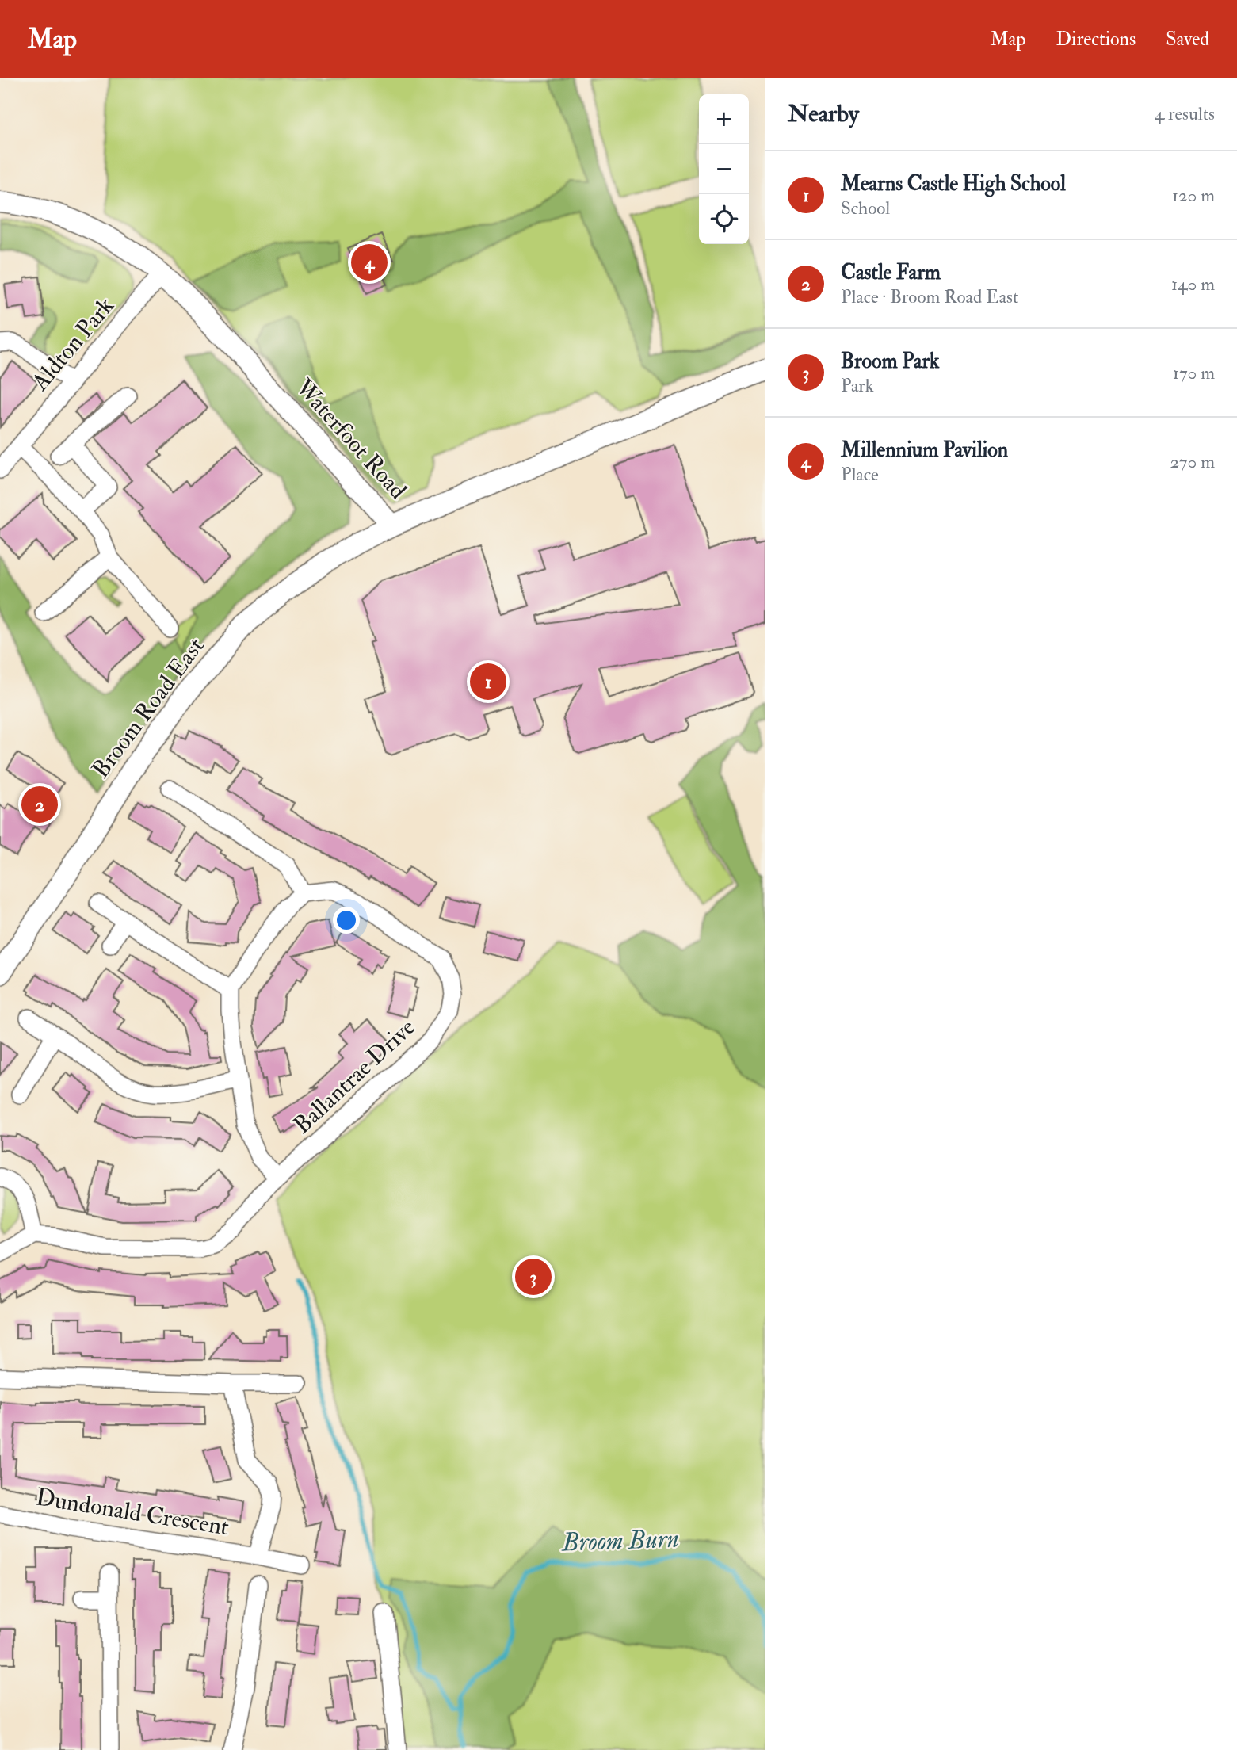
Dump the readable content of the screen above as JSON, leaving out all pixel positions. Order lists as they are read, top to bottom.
{
  "streets": {
    "street": [
      "Aldton Park",
      "Waterfoot Road",
      "Broom Road East",
      "Ballantrae Drive",
      "Dundonald Crescent"
    ]
  },
  "crossings": [
    ["Aldton Park", "Waterfoot Road"],
    ["Waterfoot Road", "Broom Road East"]
  ],
  "water": ["Broom Burn"],
  "page": {
    "header": "Map",
    "nav": ["Map", "Directions", "Saved"],
    "heading": ["Nearby", "4 results"],
    "map_buttons": ["+", "−"],
    "list": [
      {
        "mark": "1",
        "name": "Mearns Castle High School",
        "note": "School",
        "value": "120 m"
      },
      {
        "mark": "2",
        "name": "Castle Farm",
        "note": "Place · Broom Road East",
        "value": "140 m"
      },
      {
        "mark": "3",
        "name": "Broom Park",
        "note": "Park",
        "value": "170 m"
      },
      {
        "mark": "4",
        "name": "Millennium Pavilion",
        "note": "Place",
        "value": "270 m"
      }
    ],
    "pins": [
      "4",
      "1",
      "2",
      "3"
    ]
  }
}
